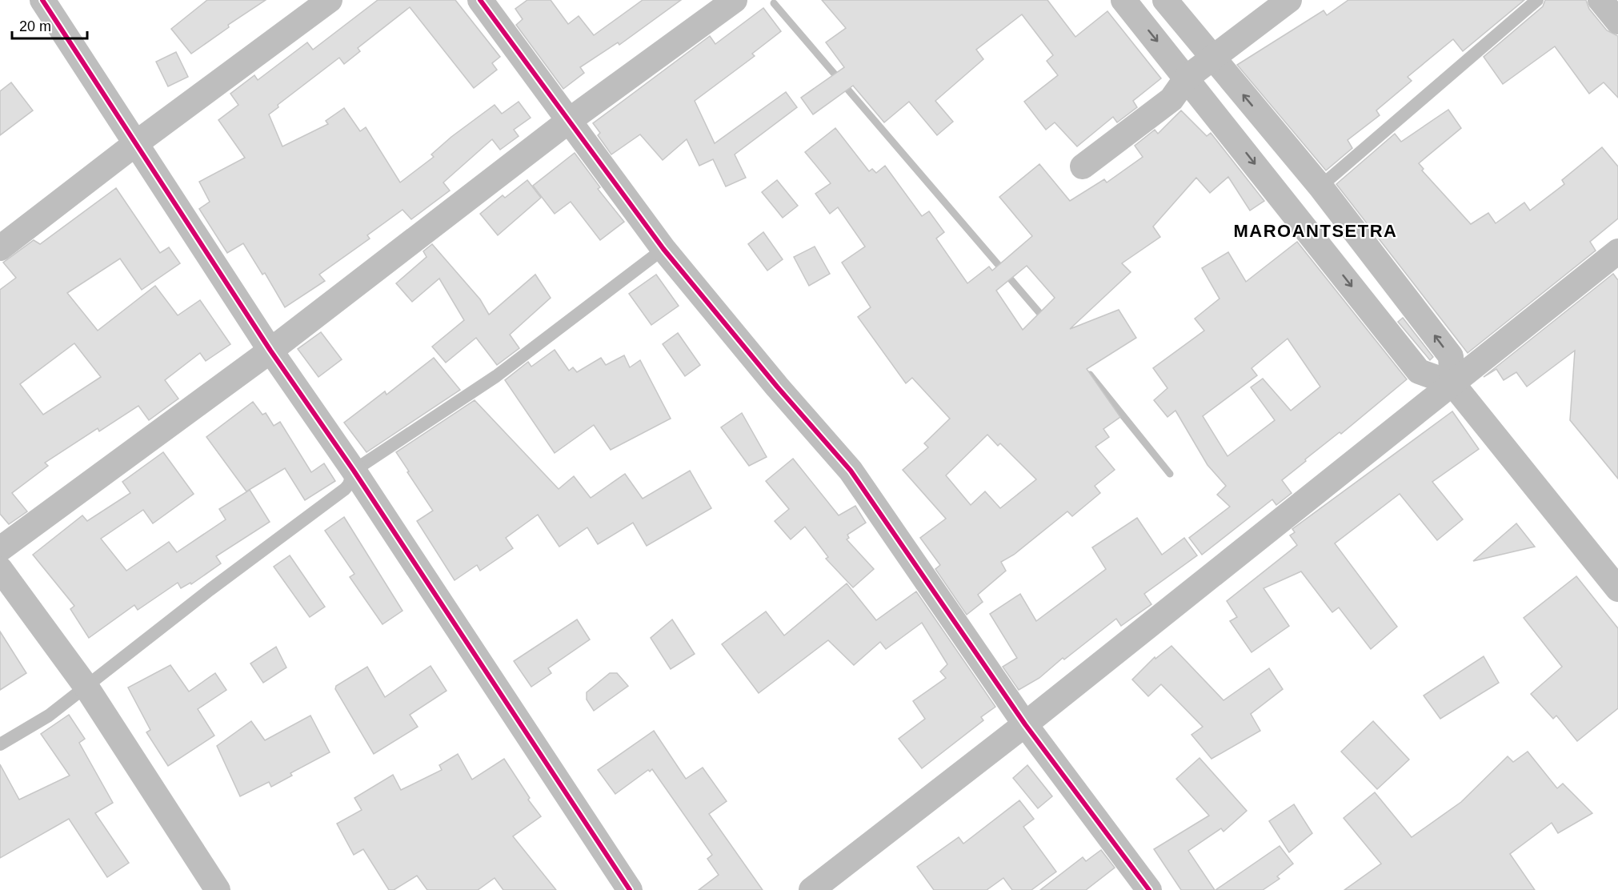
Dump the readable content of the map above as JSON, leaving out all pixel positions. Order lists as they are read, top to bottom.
{
  "districts": ["MAROANTSETRA"],
  "scale_bar": "20 m"
}
